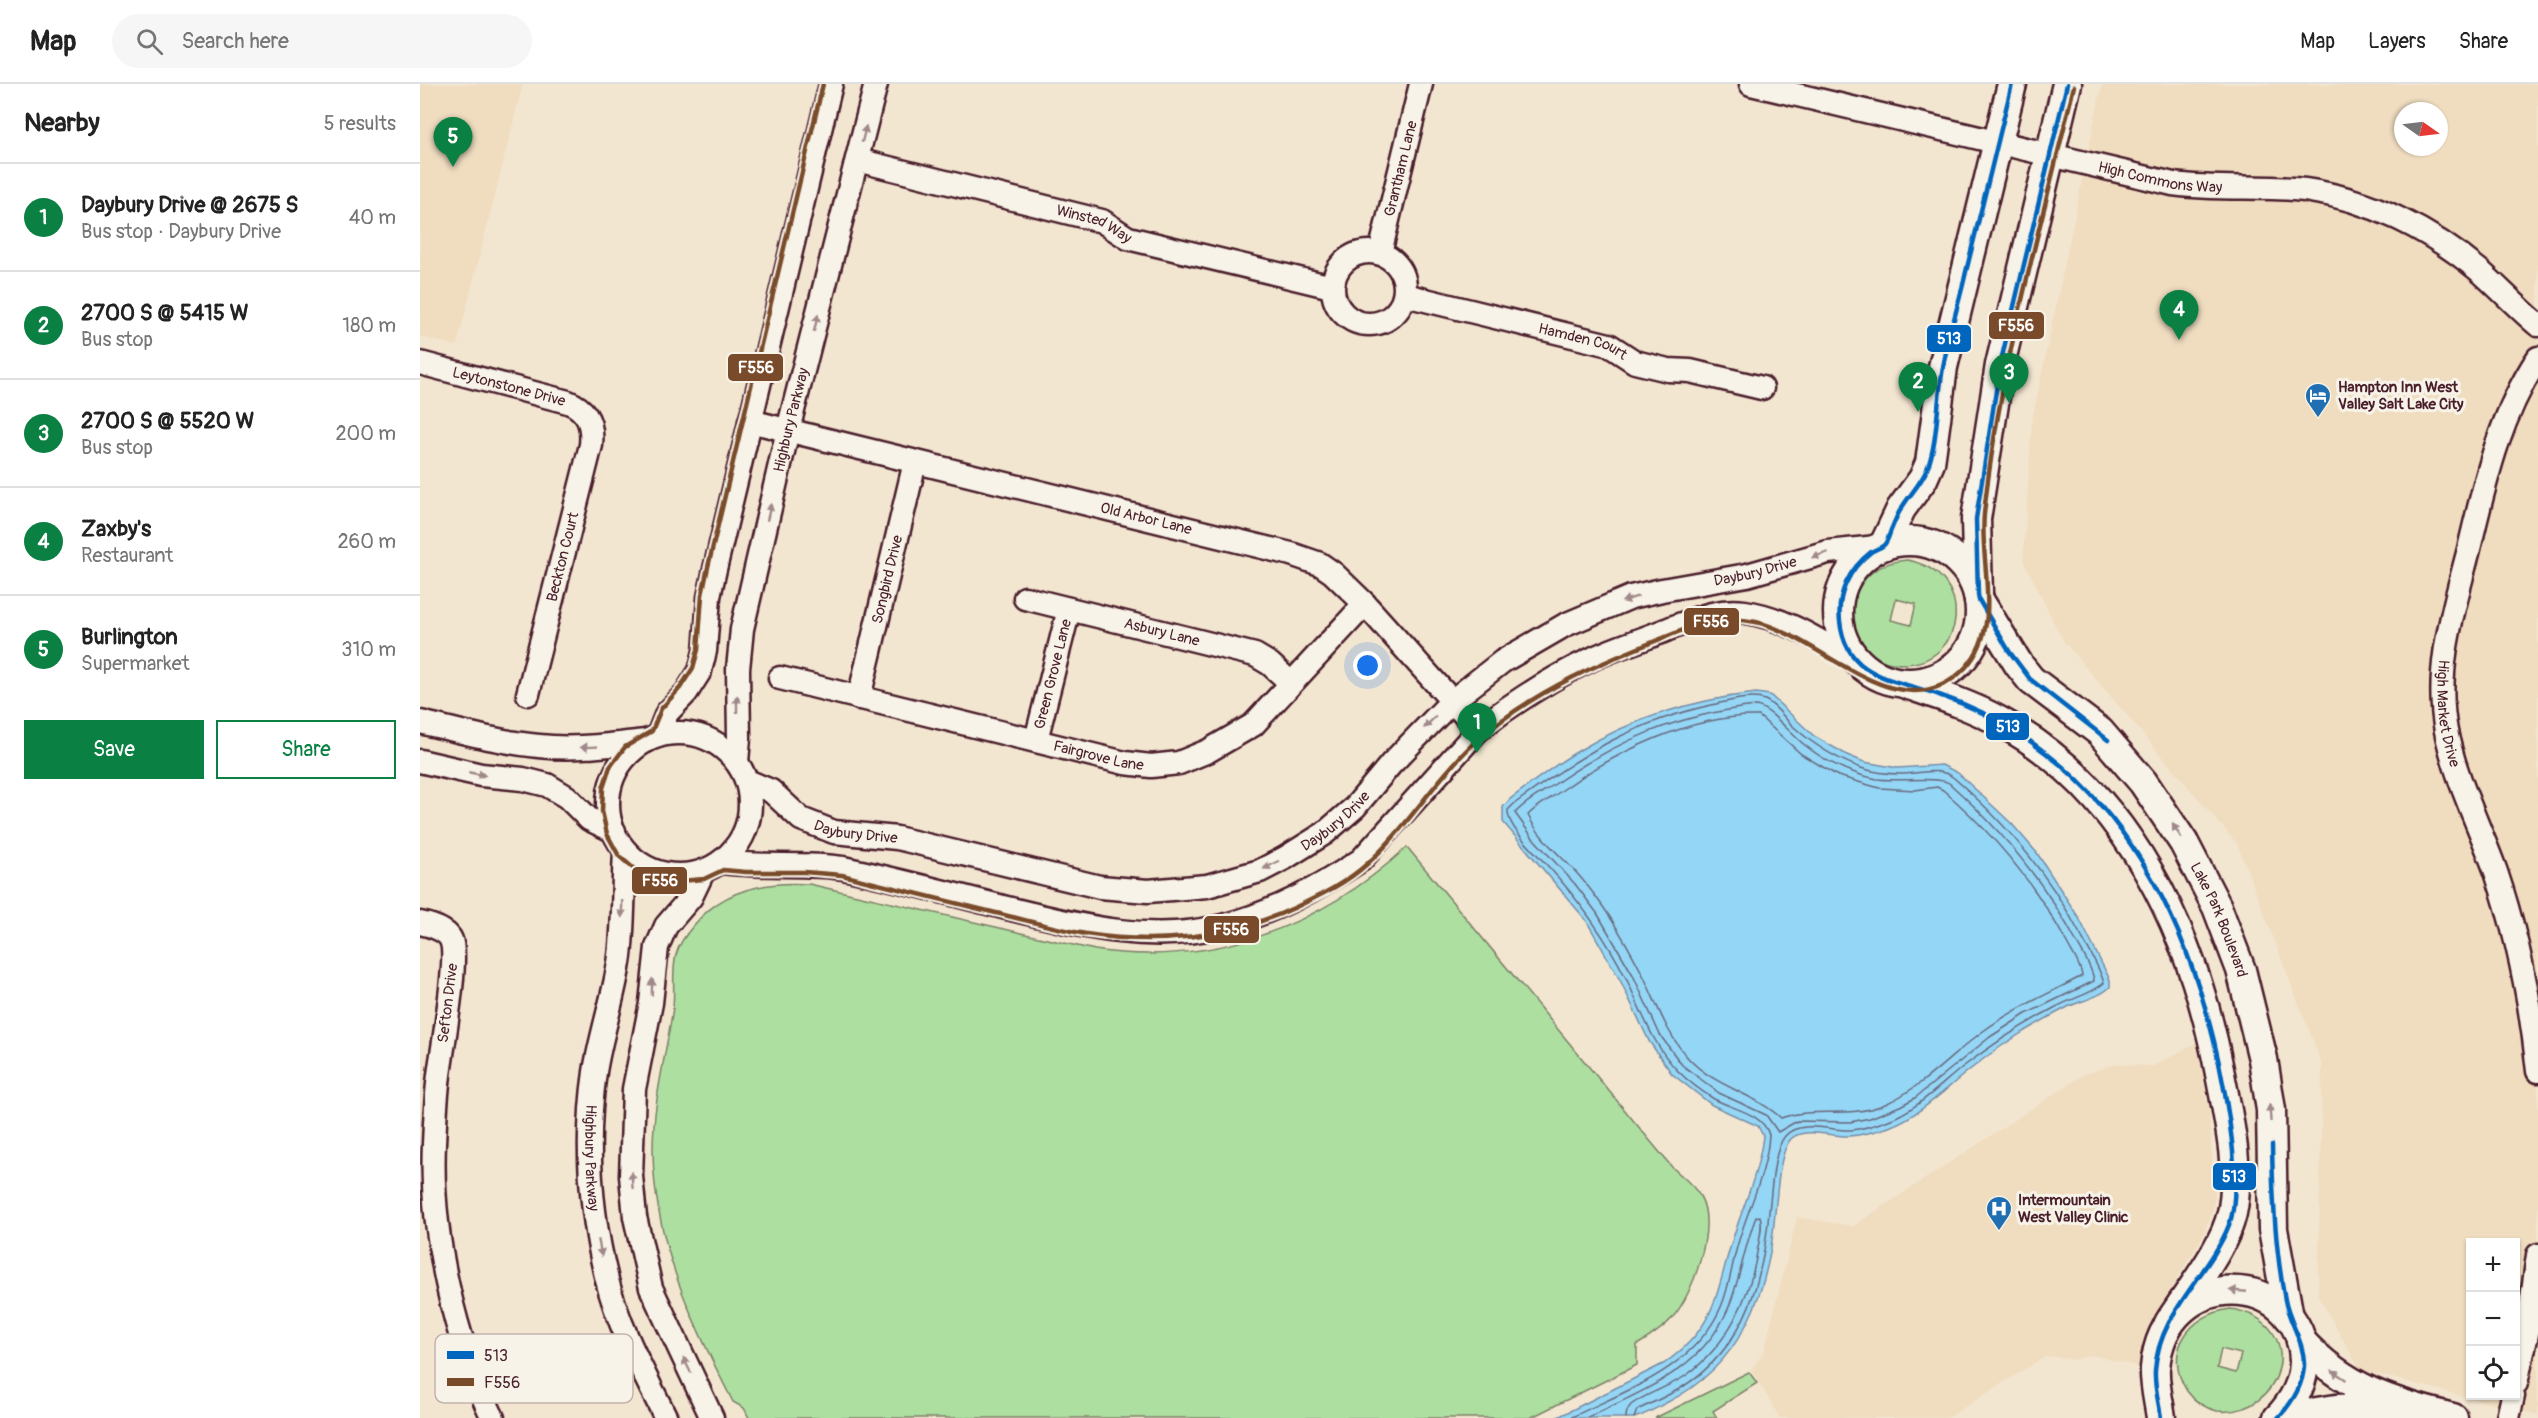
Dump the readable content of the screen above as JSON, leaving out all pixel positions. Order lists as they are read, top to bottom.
{
  "streets": {
    "street": [
      "Grantham Lane",
      "High Commons Way",
      "Winsted Way",
      "Hamden Court",
      "Leytonstone Drive",
      "Highbury Parkway",
      "Old Arbor Lane",
      "Beckton Court",
      "Daybury Drive",
      "Songbird Drive",
      "Asbury Lane",
      "Green Grove Lane",
      "High Market Drive",
      "Fairgrove Lane",
      "Lake Park Boulevard",
      "Sefton Drive"
    ]
  },
  "crossings": [
    ["Grantham Lane", "Winsted Way"],
    ["Grantham Lane", "Hamden Court"],
    ["Winsted Way", "Hamden Court"],
    ["Winsted Way", "Highbury Parkway"],
    ["Leytonstone Drive", "Beckton Court"],
    ["Highbury Parkway", "Old Arbor Lane"],
    ["Highbury Parkway", "Daybury Drive"],
    ["Old Arbor Lane", "Daybury Drive"],
    ["Old Arbor Lane", "Songbird Drive"],
    ["Old Arbor Lane", "Fairgrove Lane"],
    ["Daybury Drive", "Lake Park Boulevard"],
    ["Songbird Drive", "Fairgrove Lane"],
    ["Asbury Lane", "Green Grove Lane"],
    ["Asbury Lane", "Fairgrove Lane"],
    ["Green Grove Lane", "Fairgrove Lane"]
  ],
  "one_way": ["Lake Park Boulevard"],
  "places": {
    "hotel": ["Hampton Inn West Valley Salt Lake City"],
    "hospital": ["Intermountain West Valley Clinic"]
  },
  "lines": ["transit line 513", "transit line F556"],
  "legend": ["513", "F556"],
  "north": "right",
  "page": {
    "header": "Map",
    "search": "Search here",
    "nav": ["Map", "Layers", "Share"],
    "heading": ["Nearby", "5 results"],
    "pins": [
      "5",
      "4",
      "3",
      "2",
      "1"
    ],
    "list": [
      {
        "mark": "1",
        "name": "Daybury Drive @ 2675 S",
        "note": "Bus stop · Daybury Drive",
        "value": "40 m"
      },
      {
        "mark": "2",
        "name": "2700 S @ 5415 W",
        "note": "Bus stop",
        "value": "180 m"
      },
      {
        "mark": "3",
        "name": "2700 S @ 5520 W",
        "note": "Bus stop",
        "value": "200 m"
      },
      {
        "mark": "4",
        "name": "Zaxby's",
        "note": "Restaurant",
        "value": "260 m"
      },
      {
        "mark": "5",
        "name": "Burlington",
        "note": "Supermarket",
        "value": "310 m"
      }
    ],
    "buttons": ["Save", "Share"],
    "map_buttons": ["+", "−"]
  }
}
